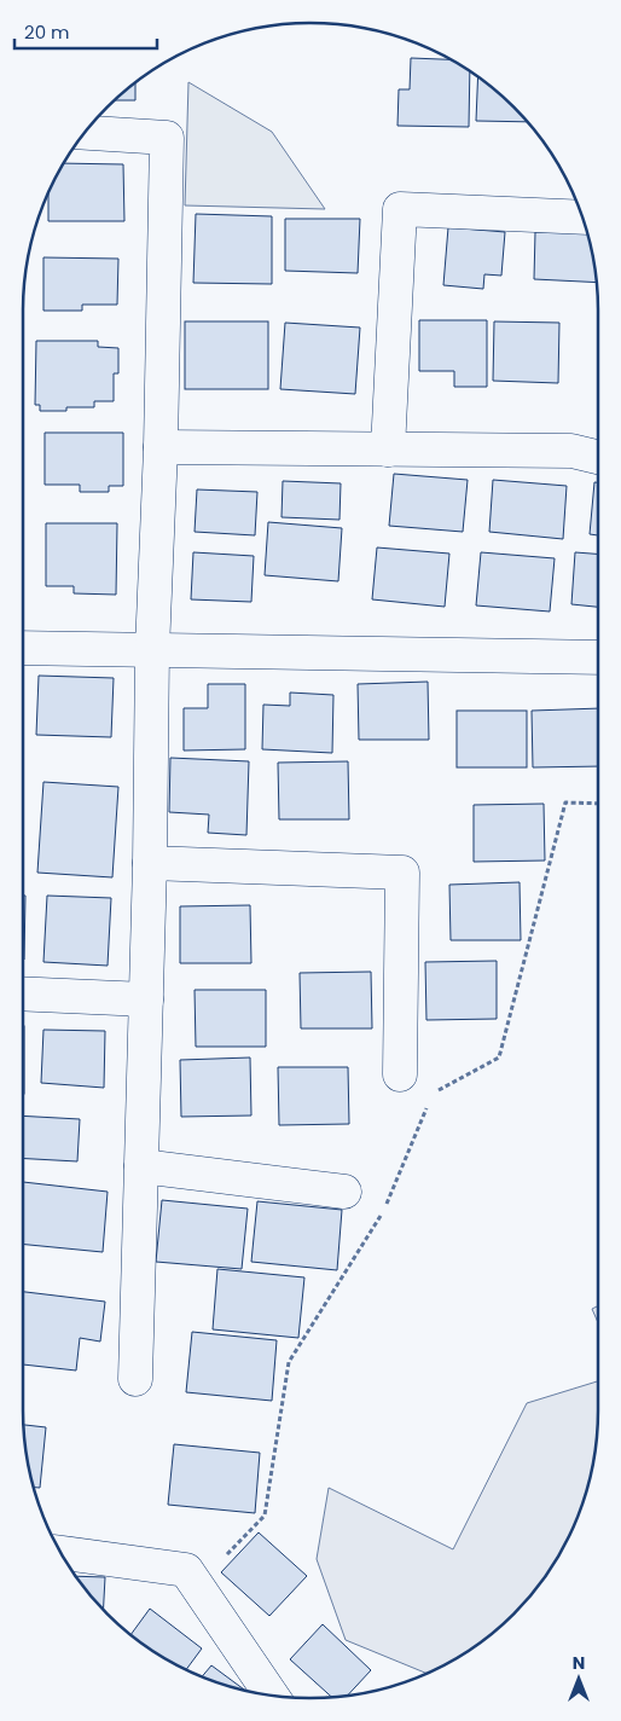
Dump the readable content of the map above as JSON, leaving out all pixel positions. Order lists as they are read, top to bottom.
{
  "scale_bar": "20 m",
  "north": "top"
}
